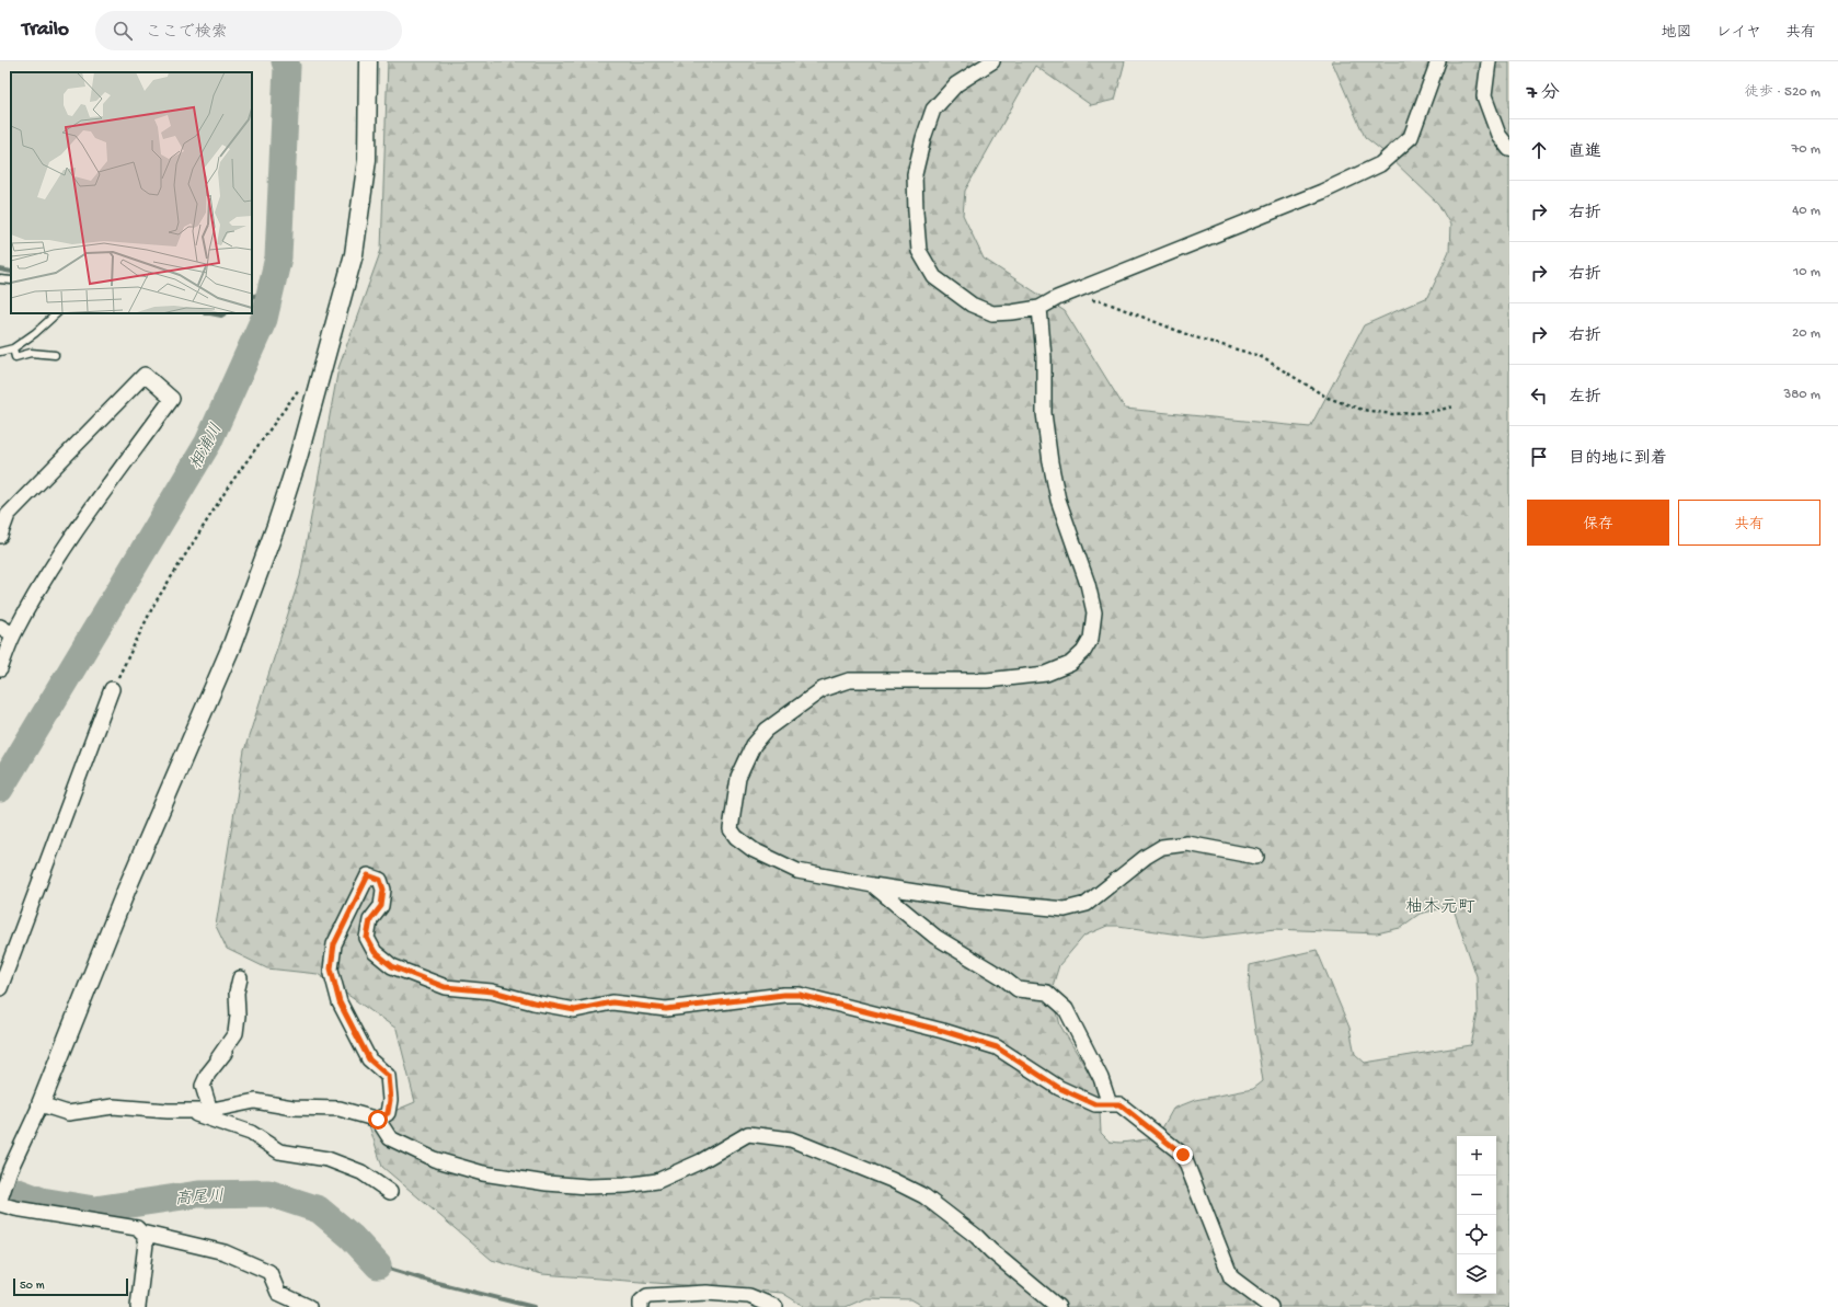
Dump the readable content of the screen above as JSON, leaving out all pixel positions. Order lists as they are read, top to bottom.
{
  "districts": ["柚木元町"],
  "water": ["相浦川", "高尾川"],
  "scale_bar": "50 m",
  "page": {
    "header": "Trailo",
    "search": "ここで検索",
    "nav": ["地図", "レイヤ", "共有"],
    "heading": ["7 分", "徒歩 · 520 m"],
    "list": [
      ["直進", "70 m"],
      ["右折", "40 m"],
      ["右折", "10 m"],
      ["右折", "20 m"],
      ["左折", "380 m"],
      "目的地に到着"
    ],
    "buttons": ["保存", "共有"],
    "map_buttons": ["+", "−"],
    "scale": "50 m"
  }
}
